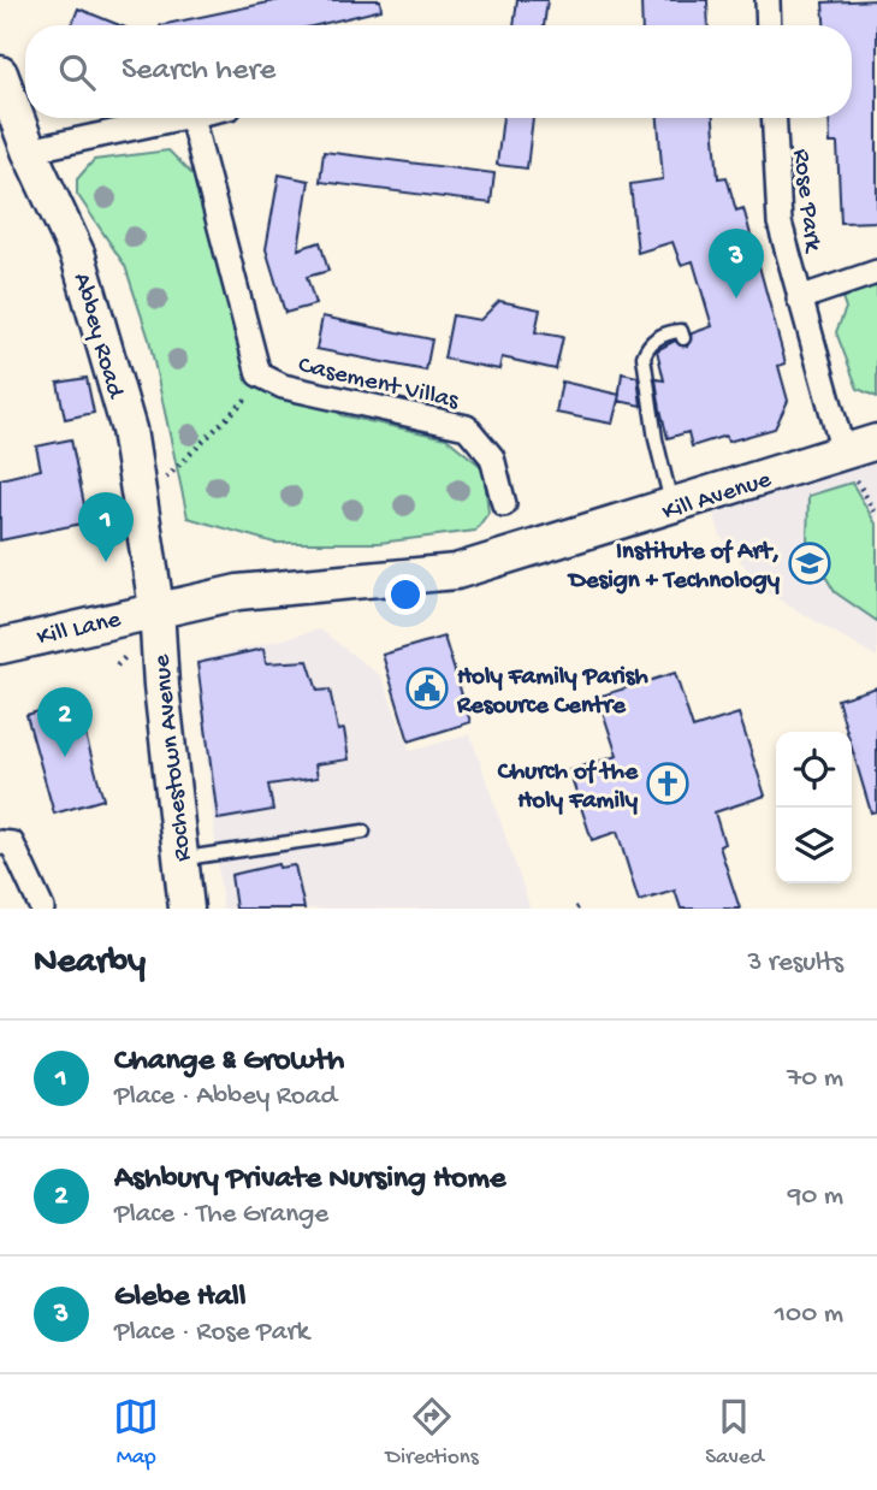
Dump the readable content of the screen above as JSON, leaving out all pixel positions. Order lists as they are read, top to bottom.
{
  "streets": {
    "main road": [
      "Abbey Road",
      "Kill Avenue",
      "Kill Lane",
      "Rochestown Avenue"
    ],
    "street": ["Rose Park", "Casement Villas"]
  },
  "crossings": [
    ["Rose Park", "Kill Avenue"],
    ["Abbey Road", "Kill Avenue"],
    ["Abbey Road", "Kill Lane"],
    ["Abbey Road", "Rochestown Avenue"],
    ["Kill Avenue", "Kill Lane"],
    ["Kill Avenue", "Rochestown Avenue"],
    ["Kill Lane", "Rochestown Avenue"]
  ],
  "places": {
    "school or university": ["Institute of Art, Design + Technology"],
    "public building": ["Holy Family Parish Resource Centre"],
    "church": ["Church of the Holy Family"]
  },
  "page": {
    "search": "Search here",
    "pins": ["3", "1", "2"],
    "heading": ["Nearby", "3 results"],
    "list": [
      {
        "mark": "1",
        "name": "Change & Growth",
        "note": "Place · Abbey Road",
        "value": "70 m"
      },
      {
        "mark": "2",
        "name": "Ashbury Private Nursing Home",
        "note": "Place · The Grange",
        "value": "90 m"
      },
      {
        "mark": "3",
        "name": "Glebe Hall",
        "note": "Place · Rose Park",
        "value": "100 m"
      }
    ],
    "nav": ["Map", "Directions", "Saved"]
  }
}
